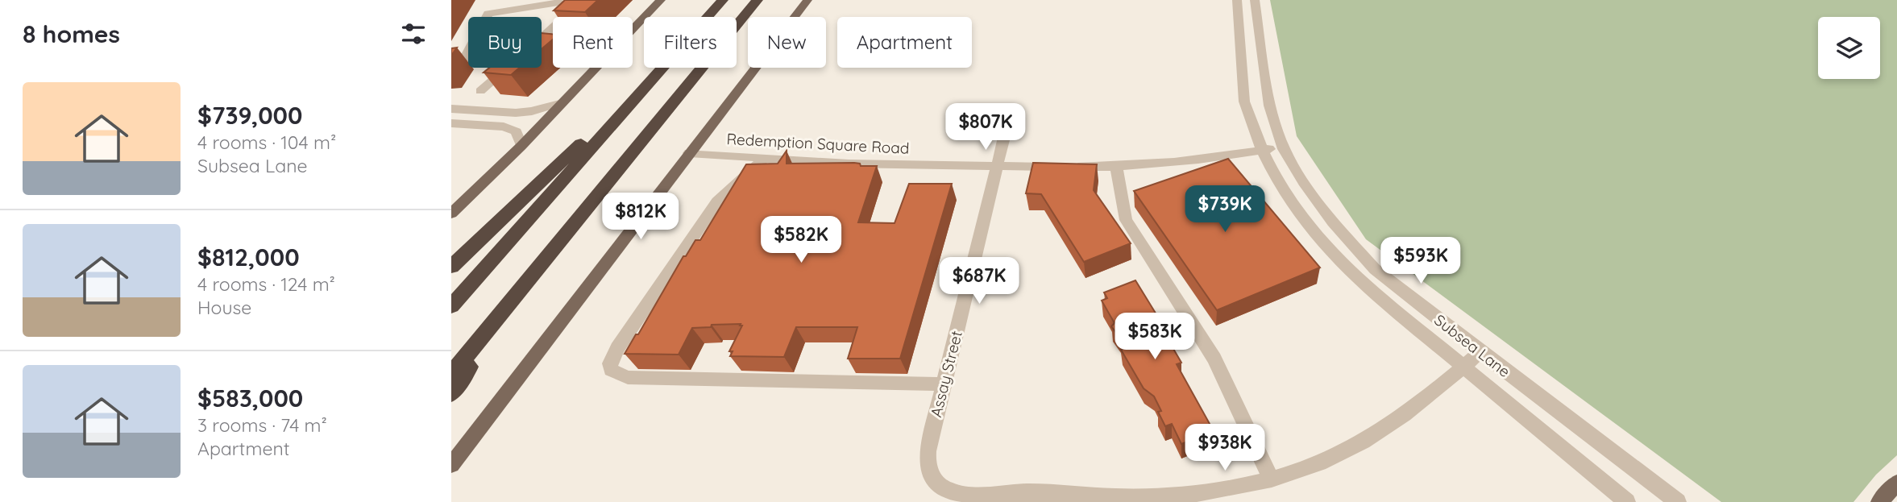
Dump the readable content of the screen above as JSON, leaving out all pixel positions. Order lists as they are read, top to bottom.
{
  "streets": {
    "street": ["Redemption Square Road", "Subsea Lane", "Assay Street"]
  },
  "crossings": [
    ["Redemption Square Road", "Subsea Lane"],
    ["Redemption Square Road", "Assay Street"]
  ],
  "page": {
    "heading": "8 homes",
    "chip": [
      "Buy",
      "Rent",
      "Filters",
      "New",
      "Apartment"
    ],
    "list": [
      {
        "name": "$739,000",
        "note": "4 rooms · 104 m² · Subsea Lane"
      },
      {
        "name": "$812,000",
        "note": "4 rooms · 124 m² · House"
      },
      {
        "name": "$583,000",
        "note": "3 rooms · 74 m² · Apartment"
      }
    ],
    "price": [
      "$807K",
      "$739K",
      "$812K",
      "$582K",
      "$593K",
      "$687K",
      "$583K",
      "$938K"
    ]
  }
}
